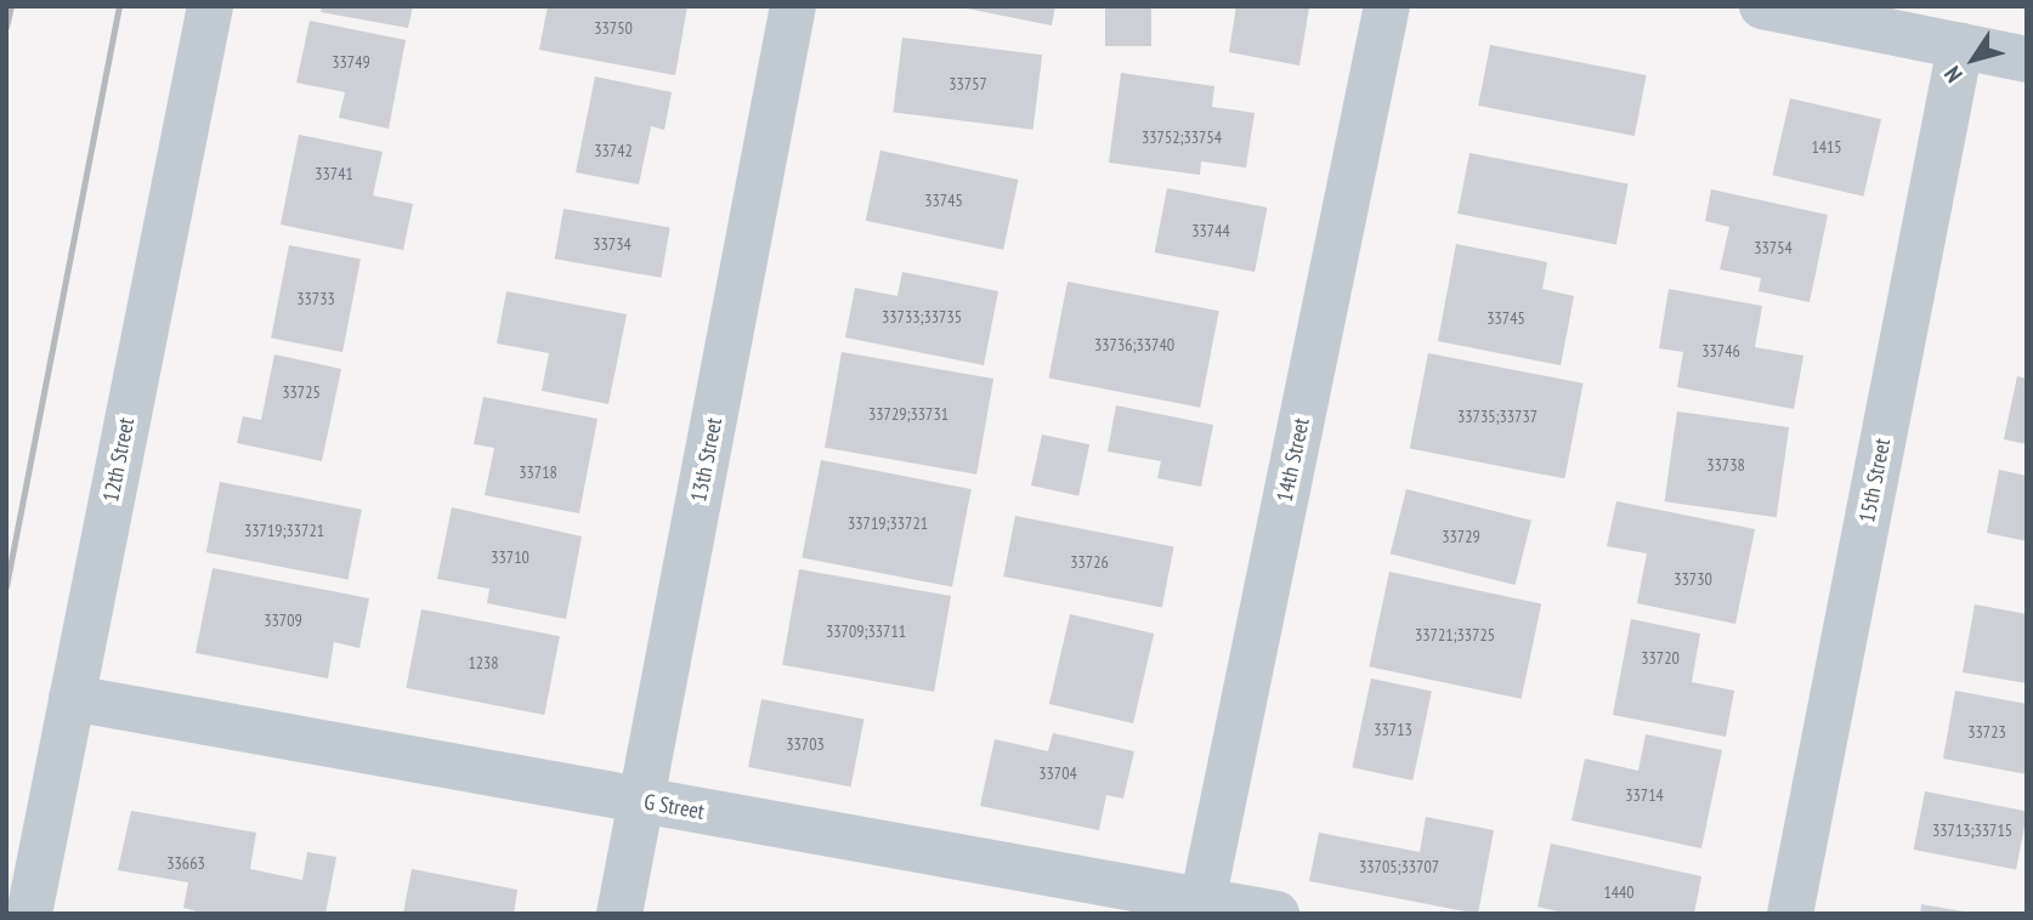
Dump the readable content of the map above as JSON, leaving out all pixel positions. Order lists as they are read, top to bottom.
{
  "streets": {
    "street": [
      "12th Street",
      "13th Street",
      "14th Street",
      "15th Street",
      "G Street"
    ]
  },
  "crossings": [
    ["12th Street", "G Street"],
    ["13th Street", "G Street"],
    ["14th Street", "G Street"]
  ],
  "house_numbers": [
    "33750",
    "33749",
    "33757",
    "33752;33754",
    "1415",
    "33742",
    "33741",
    "33745",
    "33744",
    "33734",
    "33754",
    "33733",
    "33733;33735",
    "33745",
    "33736;33740",
    "33746",
    "33725",
    "33729;33731",
    "33735;33737",
    "33738",
    "33718",
    "33719;33721",
    "33719;33721",
    "33729",
    "33710",
    "33726",
    "33730",
    "33709",
    "33709;33711",
    "33721;33725",
    "33720",
    "1238",
    "33713",
    "33723",
    "33703",
    "33704",
    "33714",
    "33713;33715",
    "33663",
    "33705;33707",
    "1440"
  ],
  "north": "bottom left"
}
